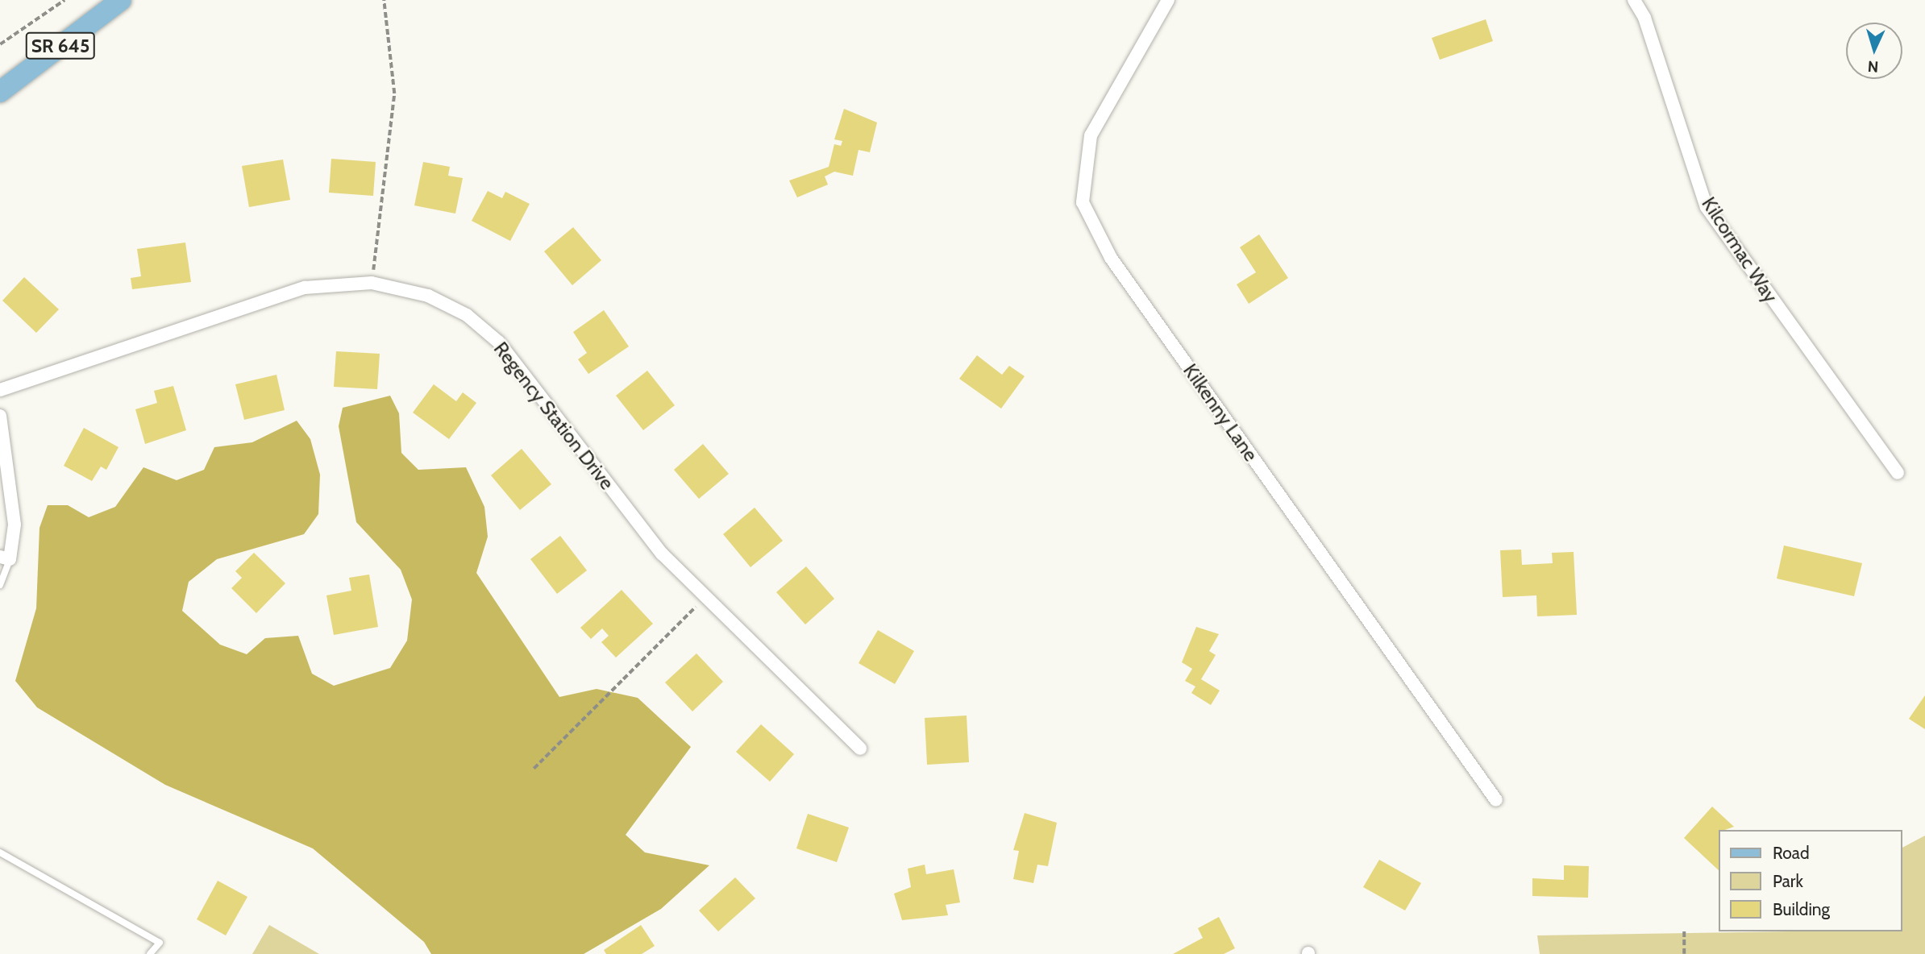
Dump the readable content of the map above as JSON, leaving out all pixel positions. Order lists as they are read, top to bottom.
{
  "streets": {
    "main road": ["SR 645"],
    "street": ["Kilcormac Way", "Kilkenny Lane", "Regency Station Drive"]
  },
  "legend": ["Road", "Park", "Building"],
  "north": "bottom"
}
